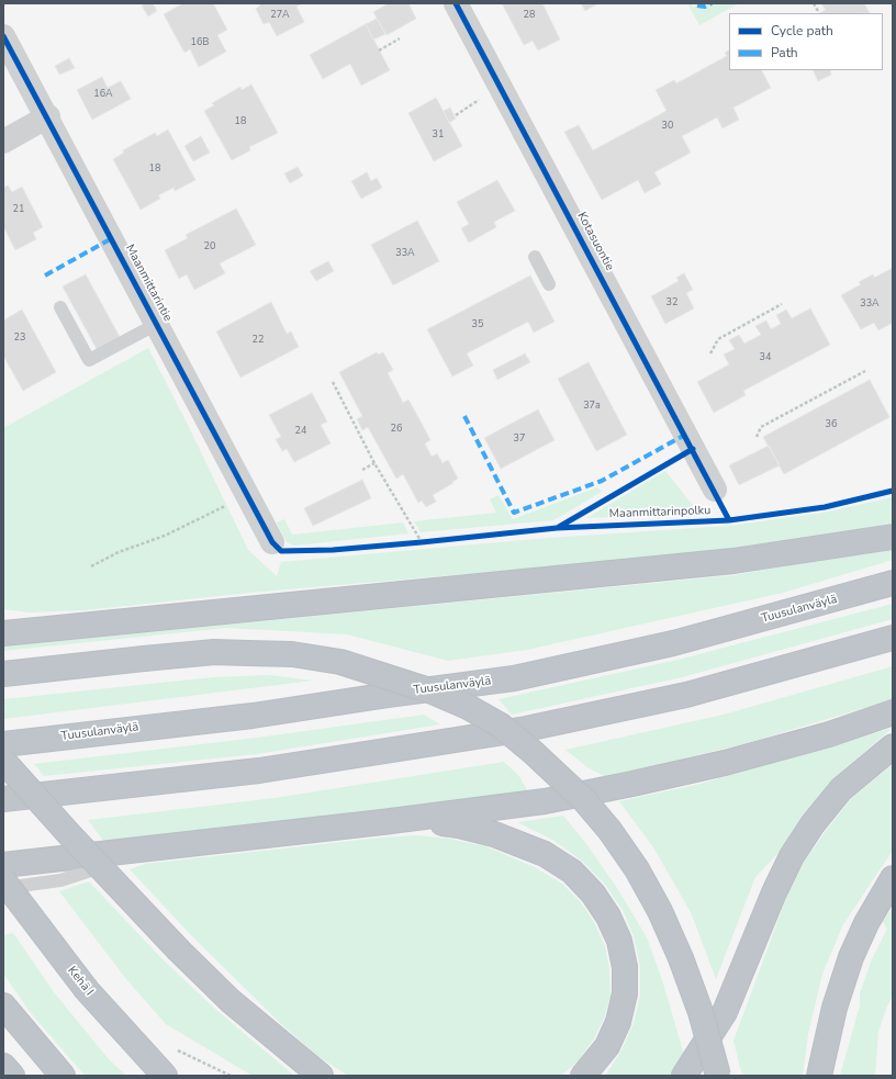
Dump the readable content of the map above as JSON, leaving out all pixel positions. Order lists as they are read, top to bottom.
{
  "streets": {
    "highway": ["Tuusulanväylä", "Kehä I"],
    "street": ["Kotasuontie", "Maanmittarintie"],
    "cycle path": ["Maanmittarinpolku"]
  },
  "house_numbers": [
    "27A",
    "28",
    "16B",
    "16A",
    "18",
    "30",
    "31",
    "18",
    "21",
    "20",
    "33A",
    "32",
    "33A",
    "35",
    "23",
    "22",
    "34",
    "37a",
    "36",
    "26",
    "24",
    "37"
  ],
  "legend": ["Cycle path", "Path"]
}
